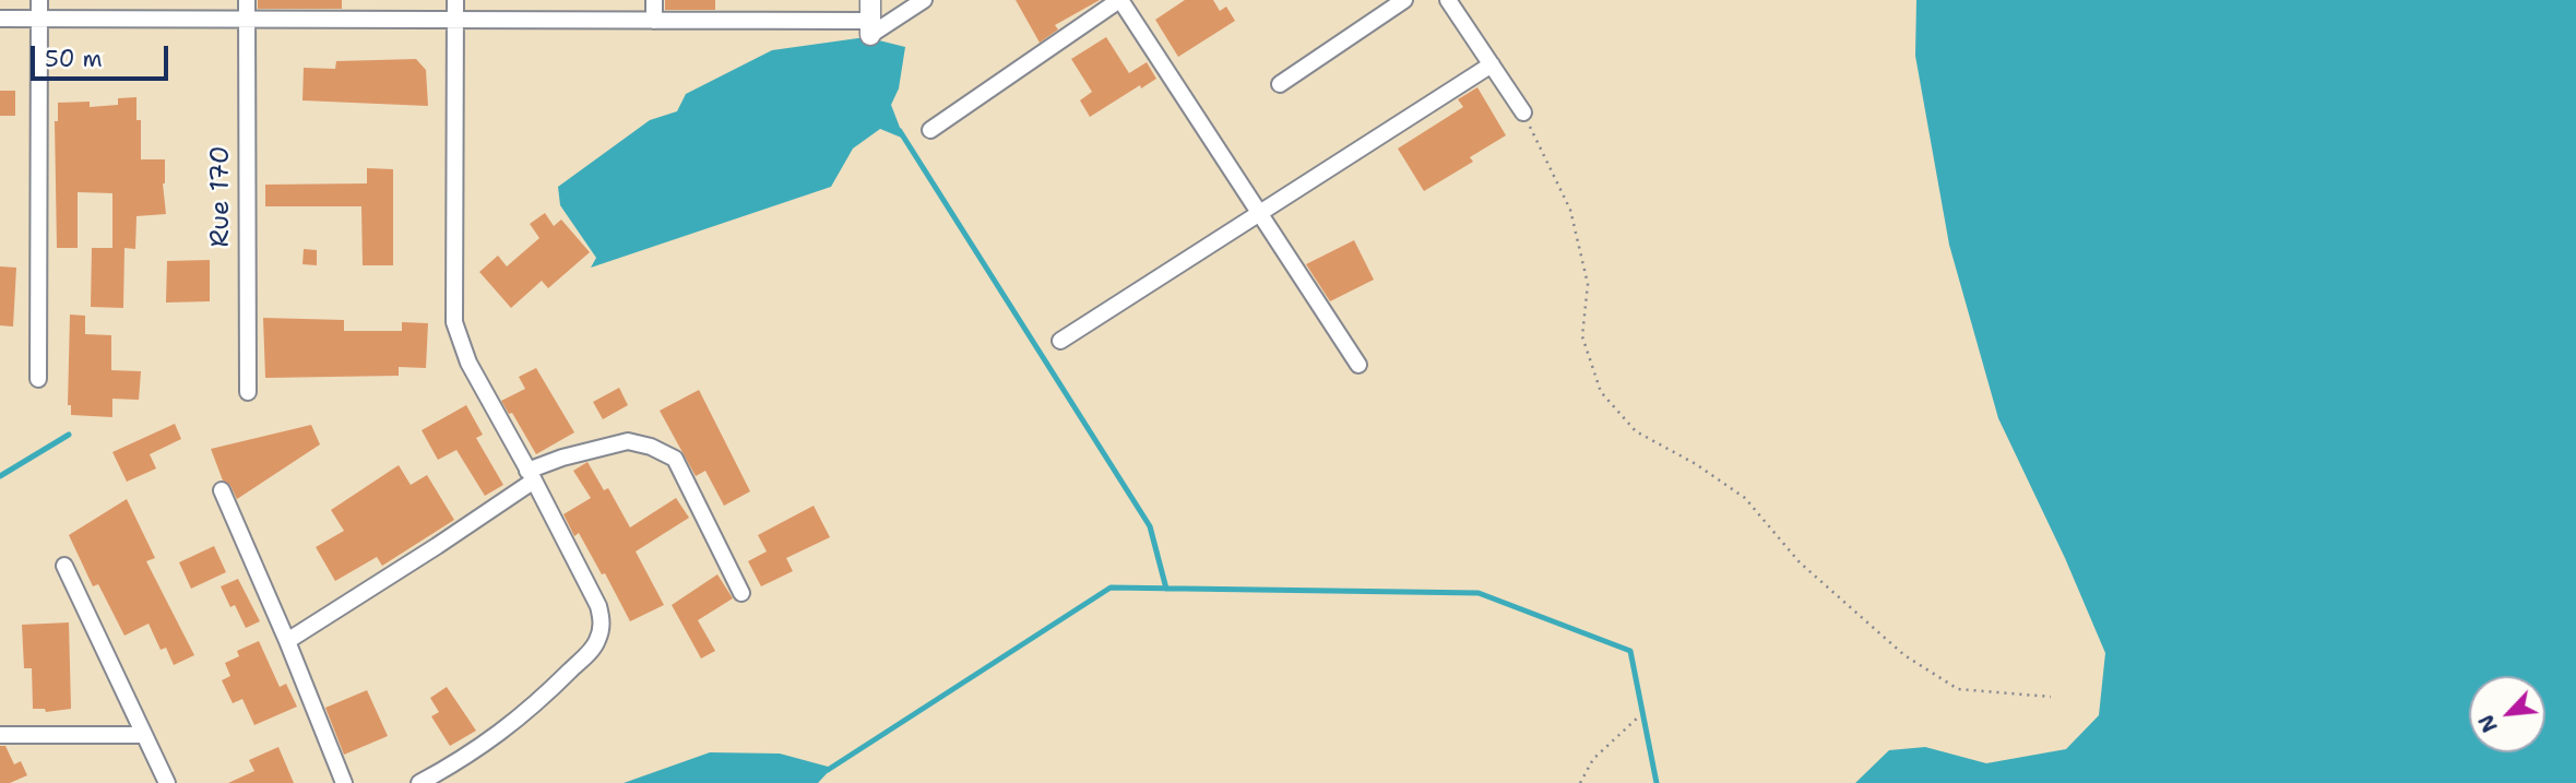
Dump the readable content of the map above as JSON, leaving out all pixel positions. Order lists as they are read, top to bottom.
{
  "streets": {
    "street": ["Rue 170"]
  },
  "scale_bar": "50 m",
  "north": "bottom left"
}
